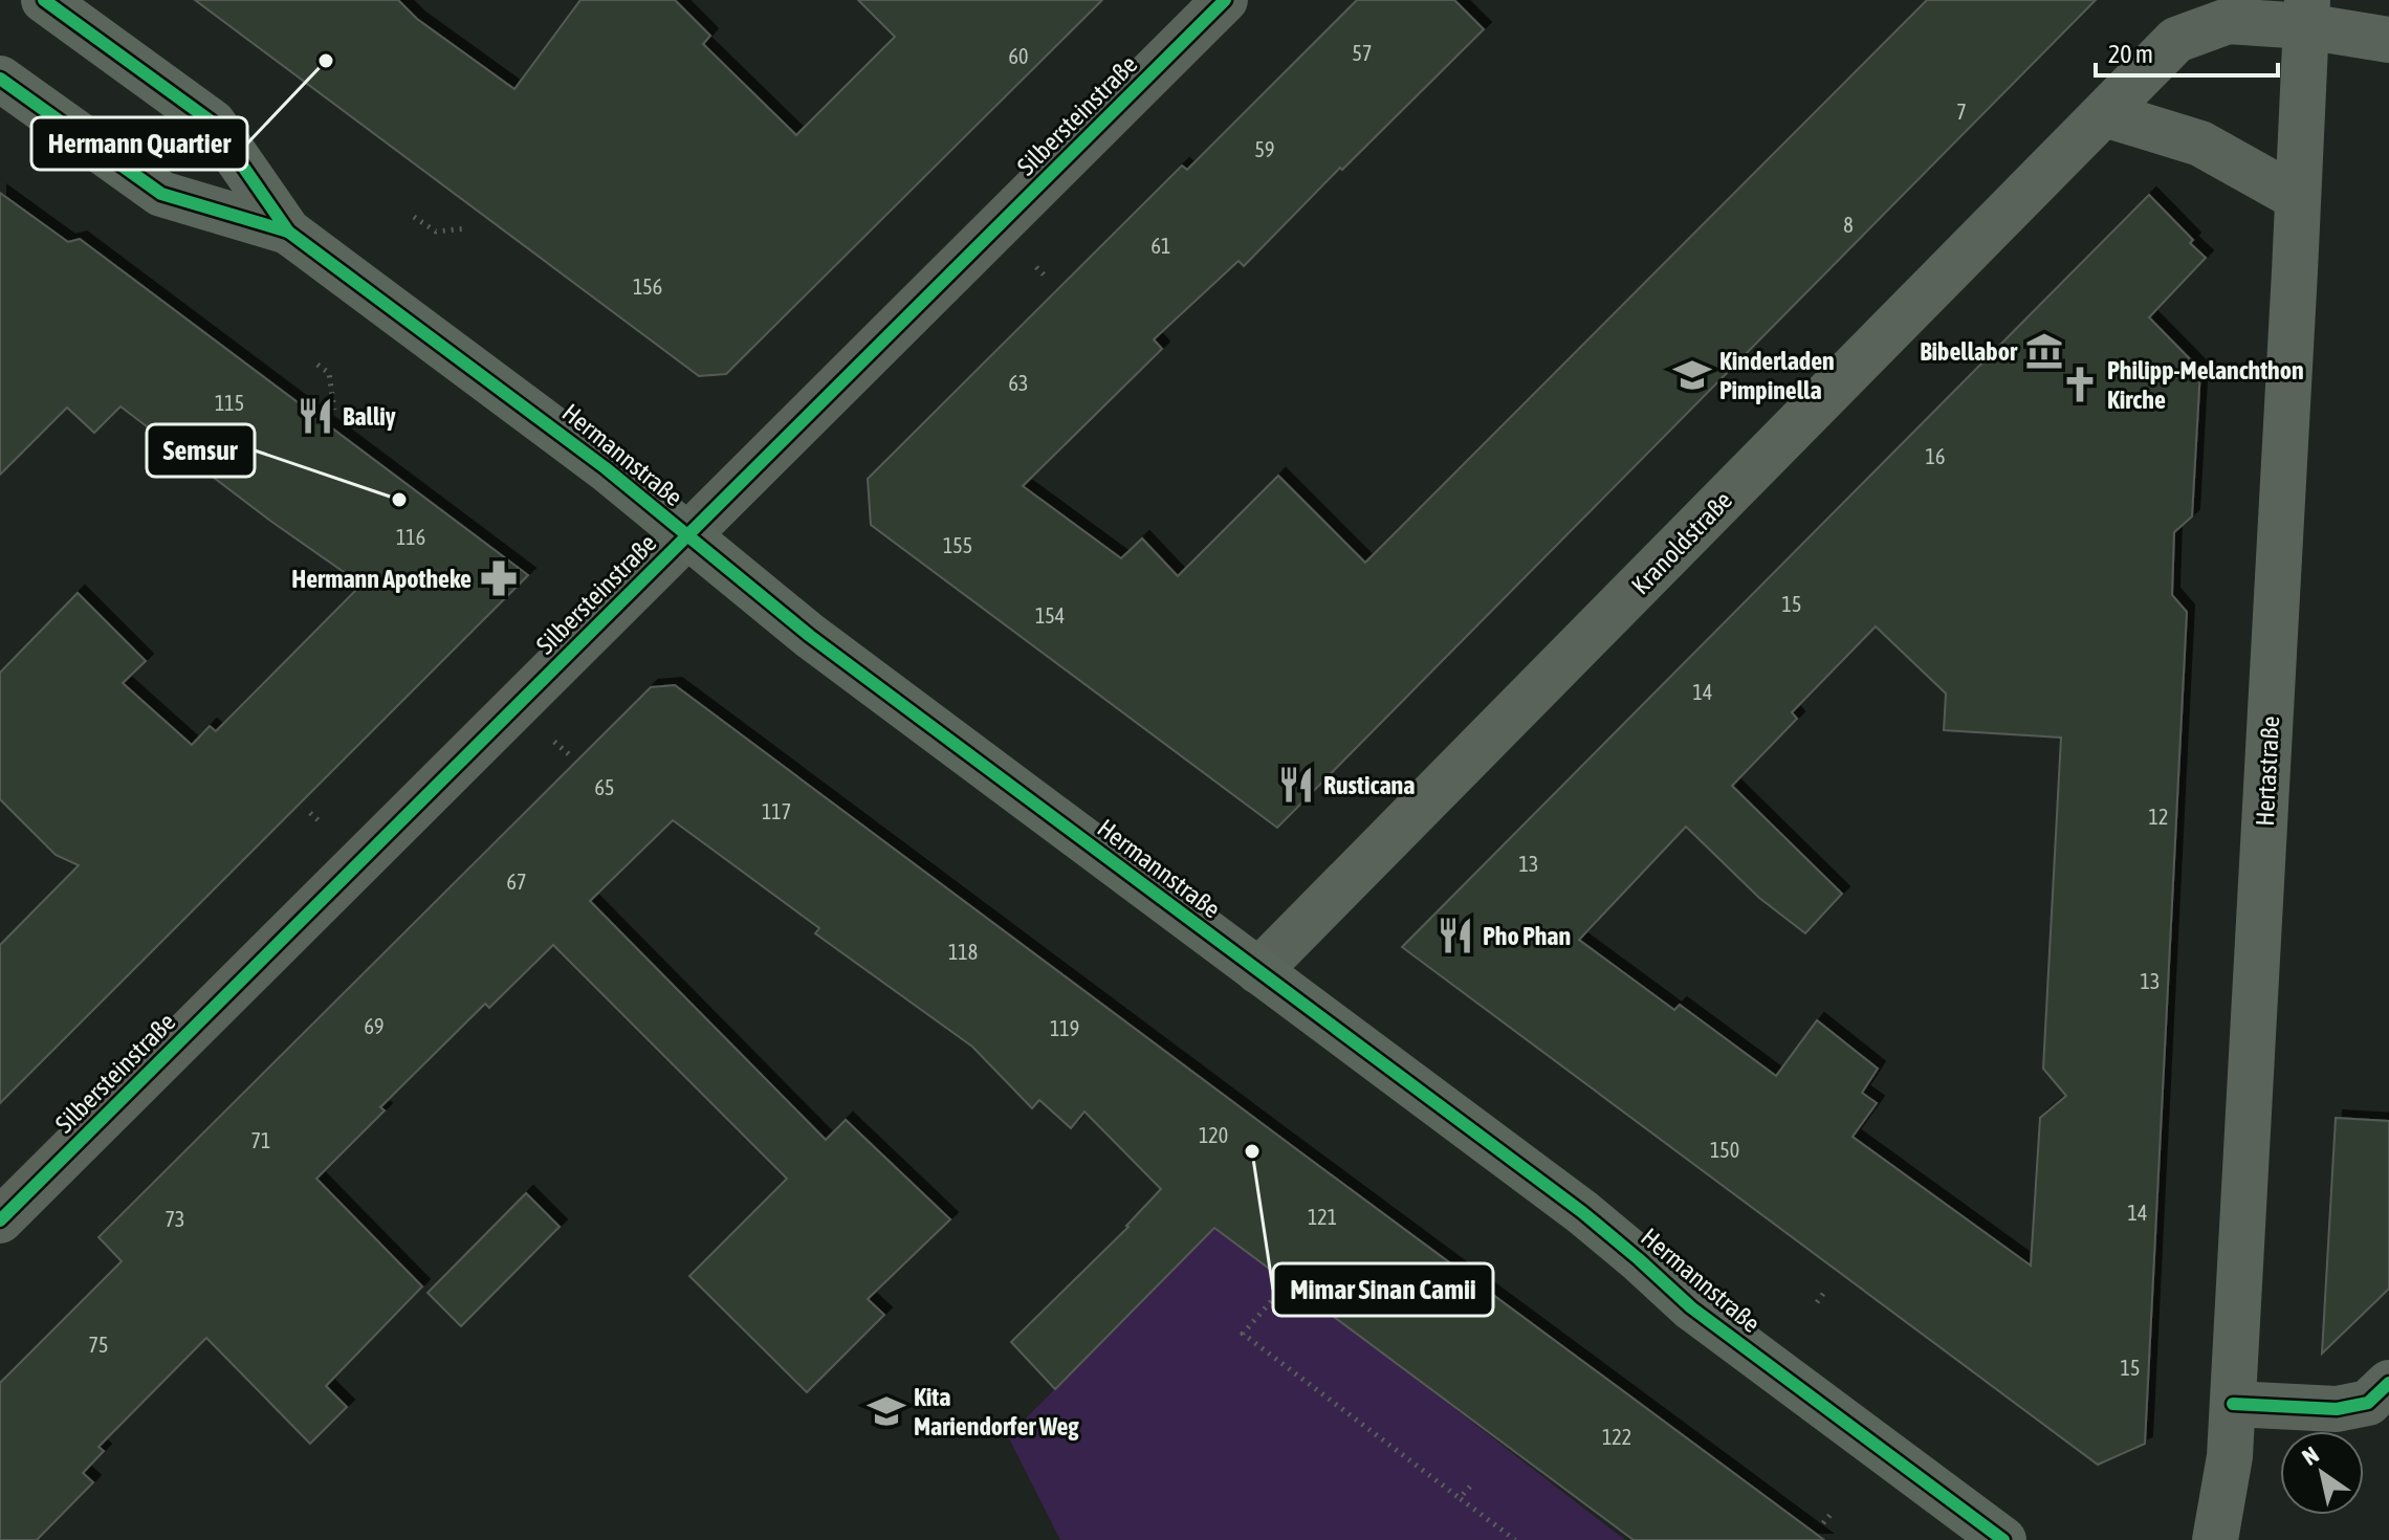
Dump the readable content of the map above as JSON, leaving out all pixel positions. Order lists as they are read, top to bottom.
{
  "streets": {
    "main road": ["Hermannstraße"],
    "street": ["Silbersteinstraße", "Kranoldstraße", "Hertastraße"]
  },
  "crossings": [
    ["Silbersteinstraße", "Hermannstraße"],
    ["Hermannstraße", "Kranoldstraße"],
    ["Kranoldstraße", "Hertastraße"]
  ],
  "places": {
    "other": ["Hermann Quartier", "Semsur", "Mimar Sinan Camii"],
    "museum": ["Bibellabor"],
    "school or university": ["Kinderladen Pimpinella", "Kita Mariendorfer Weg"],
    "church": ["Philipp-Melanchthon Kirche"],
    "restaurant": ["Balliy", "Rusticana", "Pho Phan"],
    "pharmacy": ["Hermann Apotheke"]
  },
  "house_numbers": [
    "57",
    "60",
    "7",
    "59",
    "8",
    "61",
    "156",
    "63",
    "115",
    "16",
    "116",
    "155",
    "15",
    "154",
    "14",
    "65",
    "117",
    "12",
    "13",
    "67",
    "118",
    "13",
    "69",
    "119",
    "120",
    "71",
    "150",
    "14",
    "121",
    "73",
    "75",
    "15",
    "122"
  ],
  "scale_bar": "20 m",
  "north": "top left"
}
